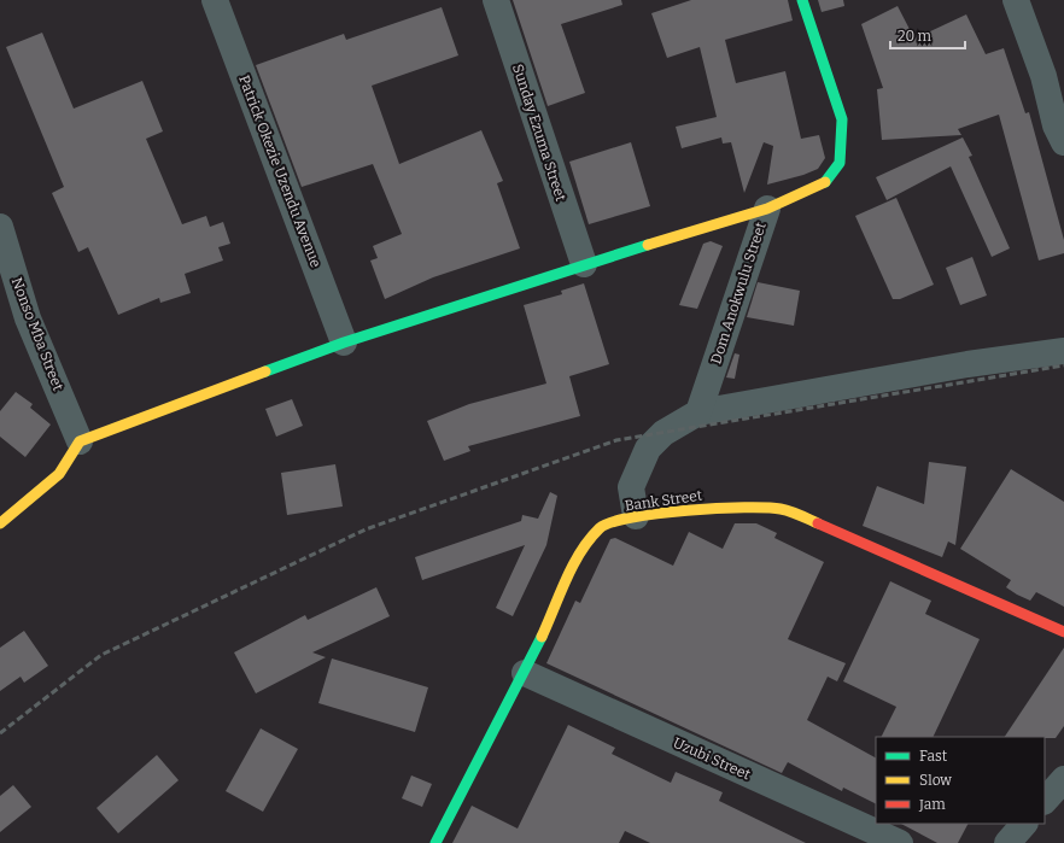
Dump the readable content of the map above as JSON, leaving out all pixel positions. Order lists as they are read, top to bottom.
{
  "streets": {
    "street": [
      "Sunday Ezuma Street",
      "Patrick Okezie Uzendu Avenue",
      "Dom Anokwulu Street",
      "Nonso Mba Street",
      "Bank Street",
      "Uzubi Street"
    ]
  },
  "crossings": [
    ["Bank Street", "Uzubi Street"]
  ],
  "legend": ["Fast", "Slow", "Jam"],
  "scale_bar": "20 m"
}
